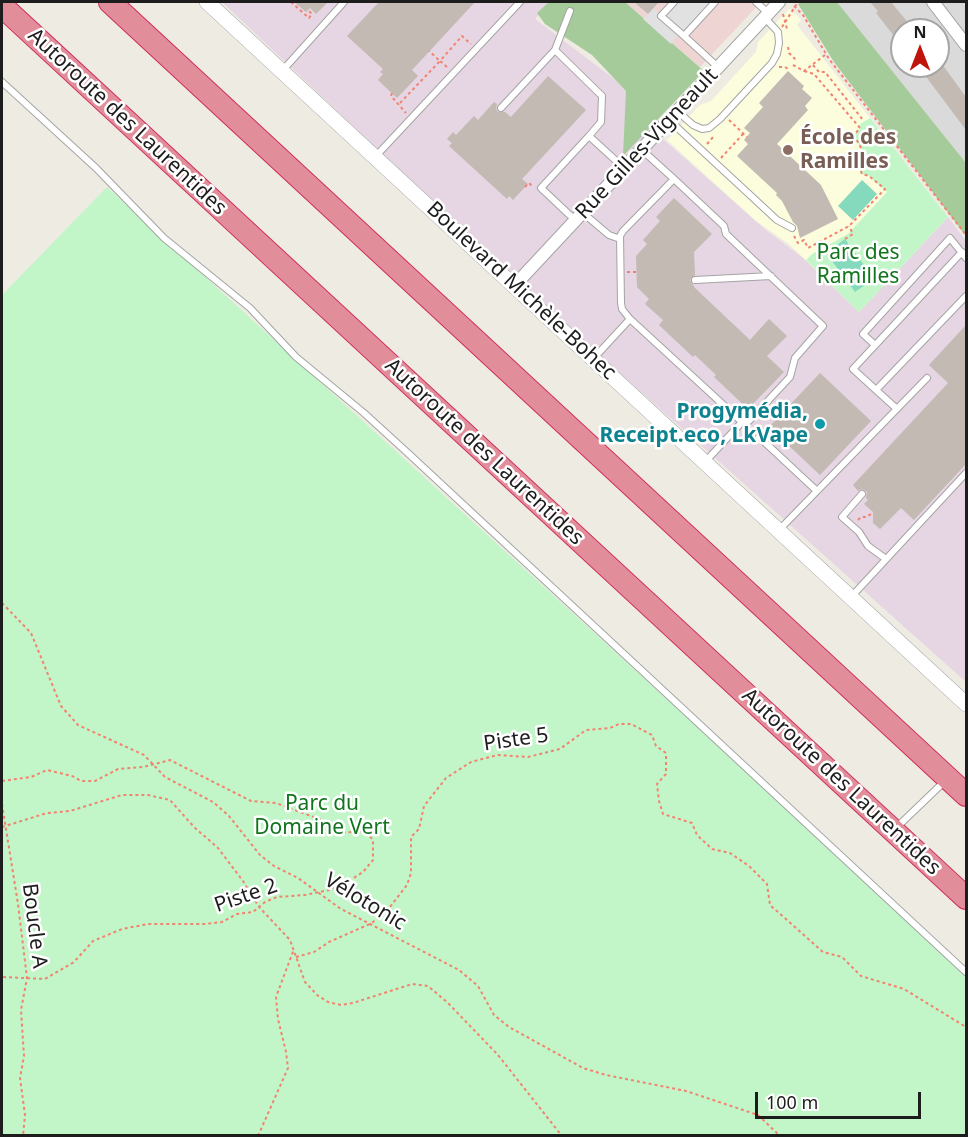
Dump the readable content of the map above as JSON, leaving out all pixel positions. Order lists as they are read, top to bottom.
{
  "streets": {
    "highway": ["Autoroute des Laurentides"],
    "street": ["Rue Gilles-Vigneault", "Boulevard Michèle-Bohec"],
    "path": [
      "Piste 5",
      "Piste 2",
      "Vélotonic",
      "Boucle A"
    ]
  },
  "crossings": [
    ["Rue Gilles-Vigneault", "Boulevard Michèle-Bohec"],
    ["Piste 5", "Vélotonic"],
    ["Piste 2", "Vélotonic"],
    ["Piste 2", "Boucle A"]
  ],
  "parks": ["Parc des Ramilles", "Parc du Domaine Vert"],
  "places": ["École des Ramilles", "Progymédia, Receipt.eco, LkVape"],
  "scale_bar": "100 m",
  "north": "top"
}
